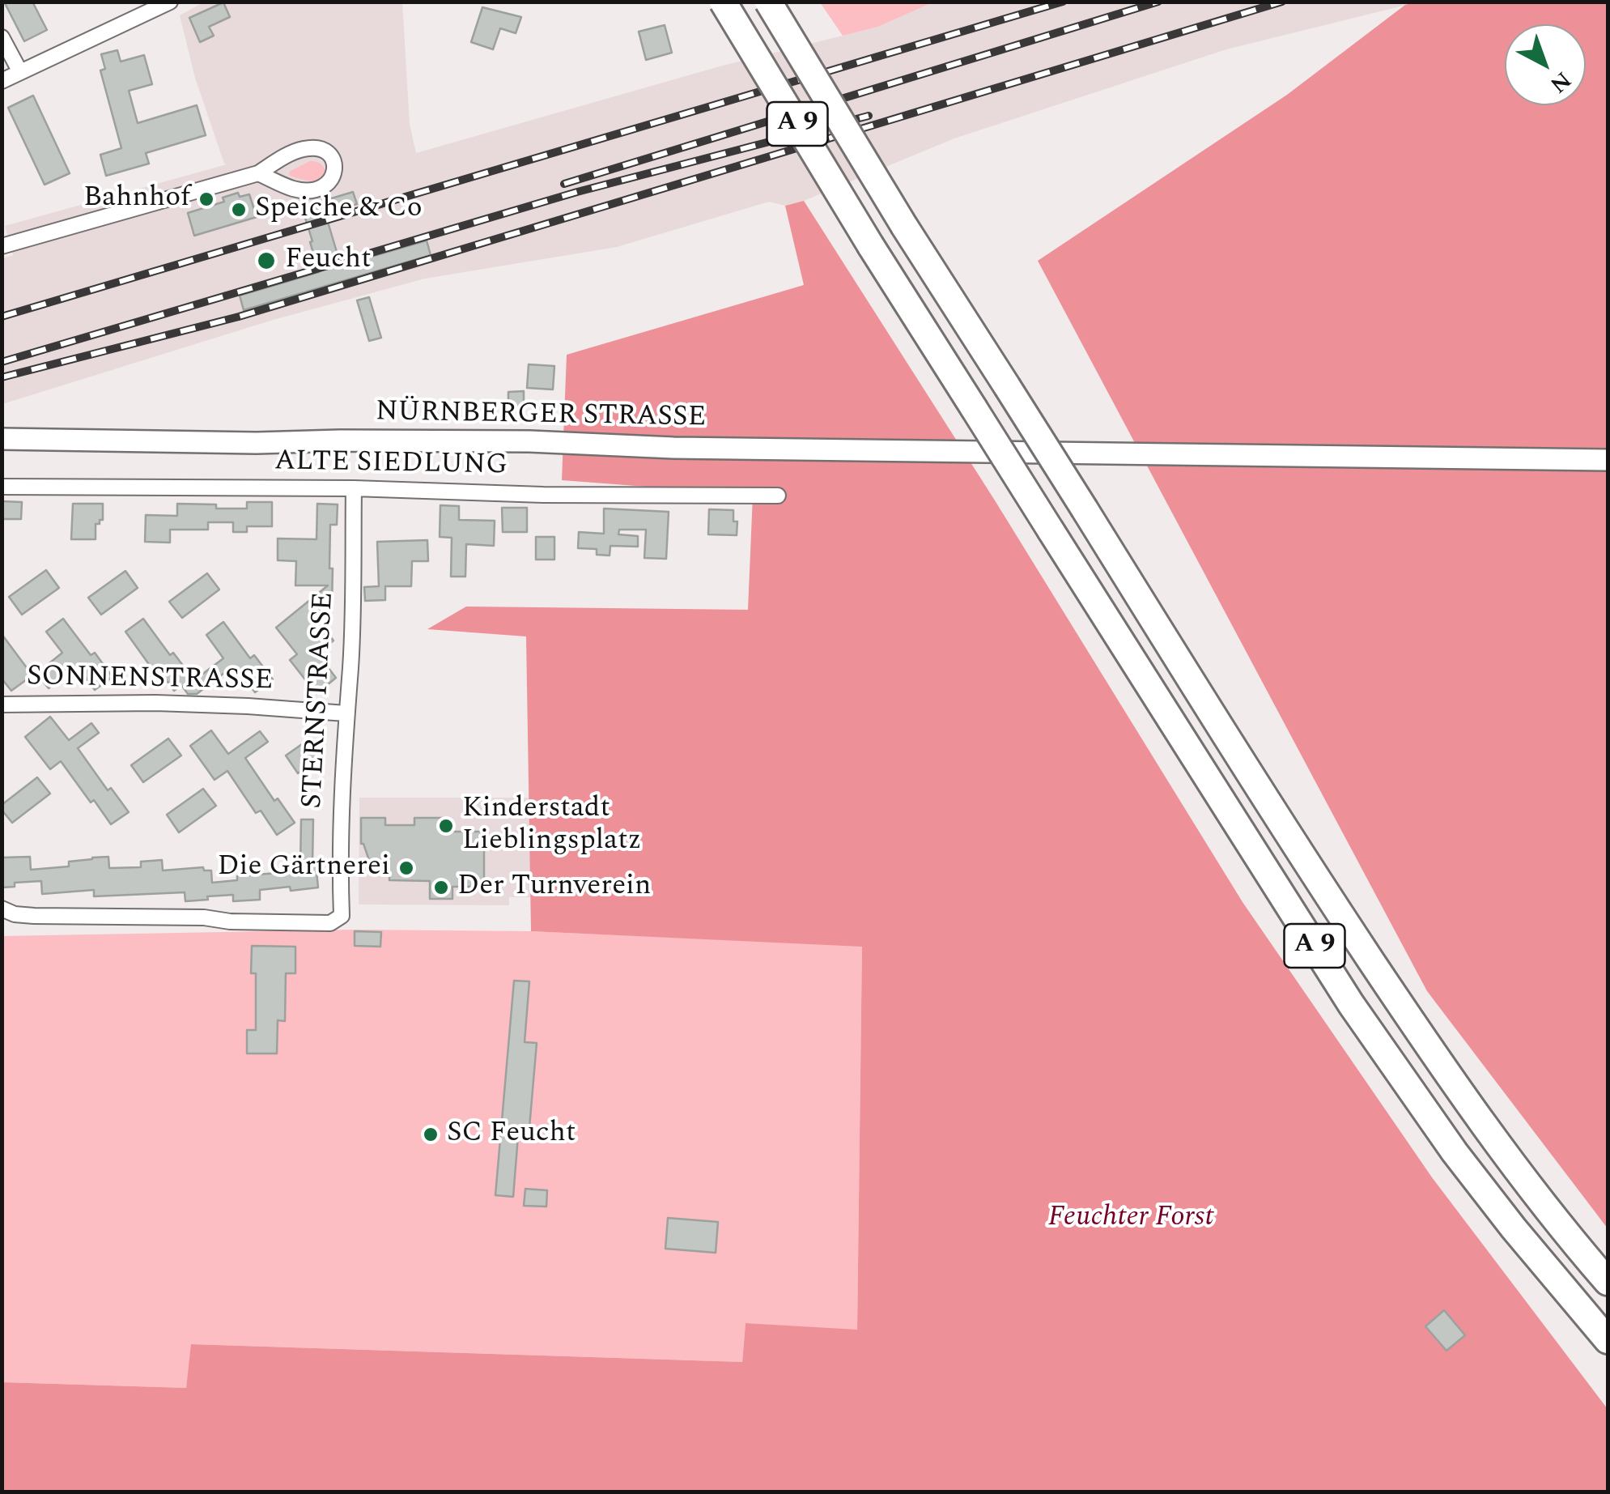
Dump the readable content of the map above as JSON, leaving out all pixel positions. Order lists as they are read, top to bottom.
{
  "streets": {
    "highway": ["A 9"],
    "main road": ["NÜRNBERGER STRASSE"],
    "street": ["ALTE SIEDLUNG", "SONNENSTRASSE", "STERNSTRASSE"]
  },
  "crossings": [
    ["ALTE SIEDLUNG", "STERNSTRASSE"],
    ["SONNENSTRASSE", "STERNSTRASSE"]
  ],
  "parks": ["Feuchter Forst"],
  "places": [
    "Bahnhof",
    "Speiche & Co",
    "Feucht",
    "Kinderstadt Lieblingsplatz",
    "Die Gärtnerei",
    "Der Turnverein",
    "SC Feucht"
  ],
  "north": "bottom right"
}
